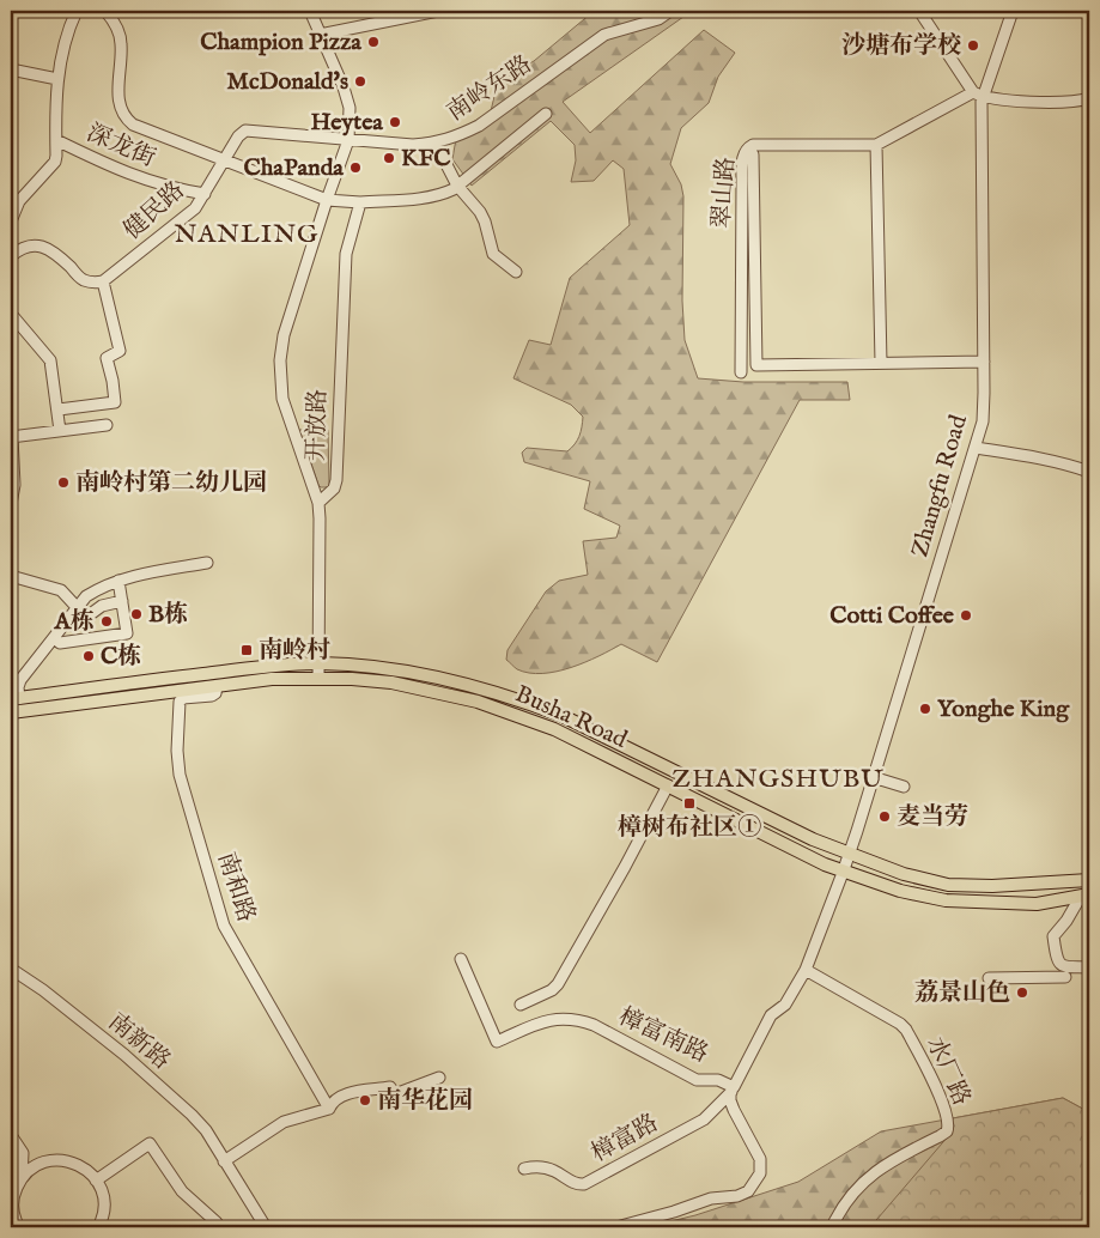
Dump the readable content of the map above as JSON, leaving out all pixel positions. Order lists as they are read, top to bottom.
{
  "streets": {
    "main road": ["Busha Road"],
    "street": [
      "南岭东路",
      "深龙街",
      "翠山路",
      "健民路",
      "开放路",
      "Zhangfu Road",
      "南和路",
      "樟富南路",
      "南新路",
      "水厂路",
      "樟富路"
    ]
  },
  "crossings": [
    ["南岭东路", "健民路"],
    ["深龙街", "健民路"],
    ["翠山路", "Zhangfu Road"],
    ["Zhangfu Road", "Busha Road"],
    ["Busha Road", "南和路"],
    ["樟富南路", "樟富路"]
  ],
  "districts": ["NANLING", "ZHANGSHUBU"],
  "places": {
    "other": [
      "Champion Pizza",
      "沙塘布学校",
      "McDonald's",
      "Heytea",
      "KFC",
      "ChaPanda",
      "南岭村第二幼儿园",
      "B栋",
      "Cotti Coffee",
      "A栋",
      "C栋",
      "Yonghe King",
      "麦当劳",
      "荔景山色",
      "南华花园"
    ],
    "transit": ["南岭村", "樟树布社区①"]
  }
}
